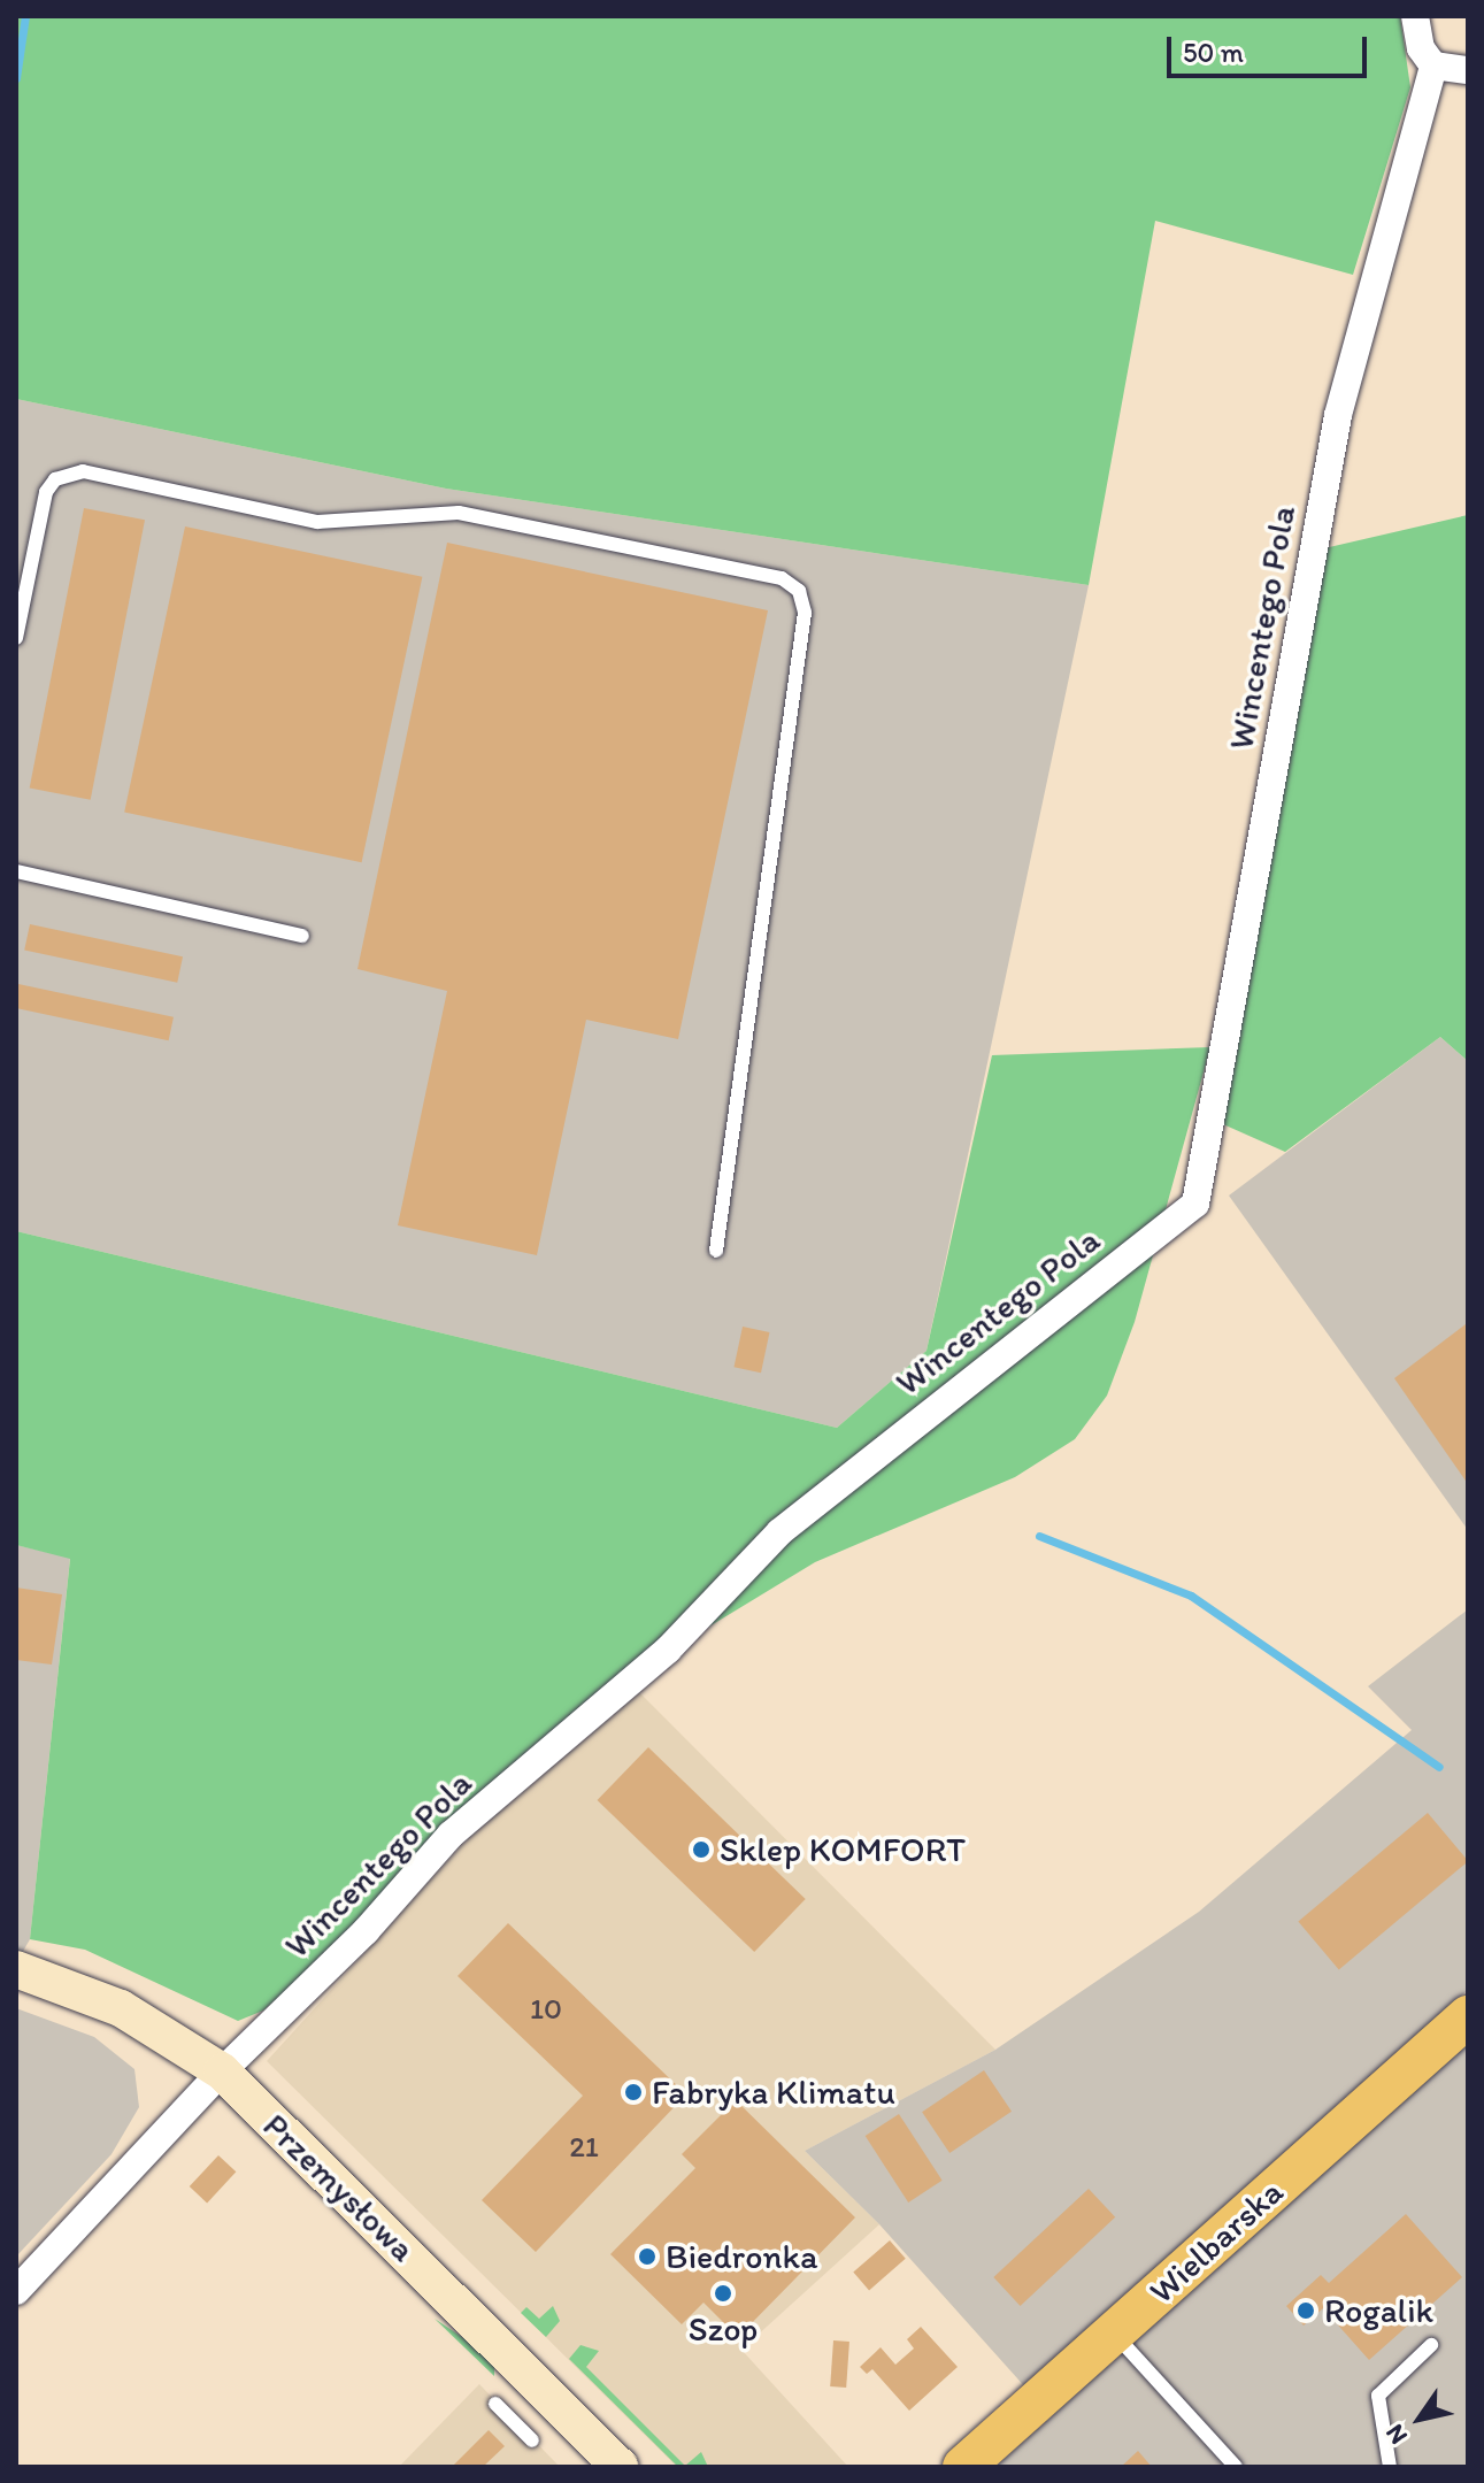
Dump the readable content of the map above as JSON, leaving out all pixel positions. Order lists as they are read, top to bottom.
{
  "streets": {
    "main road": ["Wielbarska"],
    "street": ["Wincentego Pola", "Przemysłowa"]
  },
  "crossings": [
    ["Wincentego Pola", "Przemysłowa"]
  ],
  "places": [
    "Sklep KOMFORT",
    "Fabryka Klimatu",
    "Biedronka",
    "Szop",
    "Rogalik"
  ],
  "house_numbers": ["10", "21"],
  "scale_bar": "50 m",
  "north": "bottom left"
}
